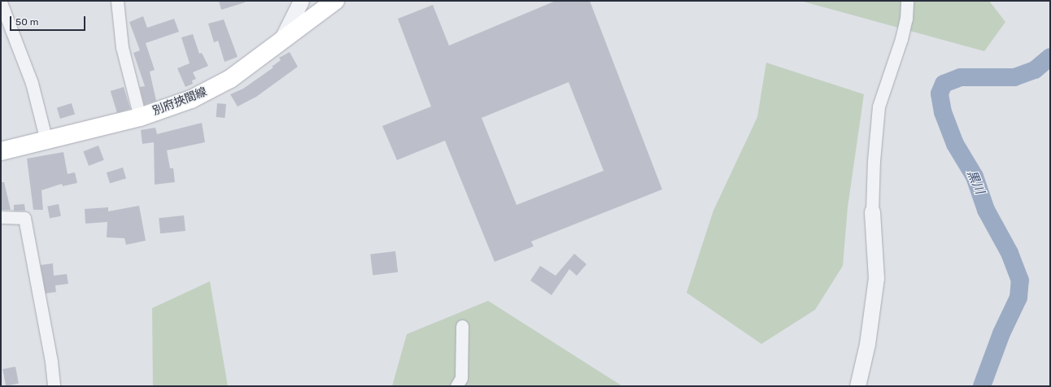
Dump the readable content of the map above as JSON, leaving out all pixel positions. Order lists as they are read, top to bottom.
{
  "streets": {
    "main road": ["別府挾間線"]
  },
  "water": ["黒川"],
  "scale_bar": "50 m"
}
